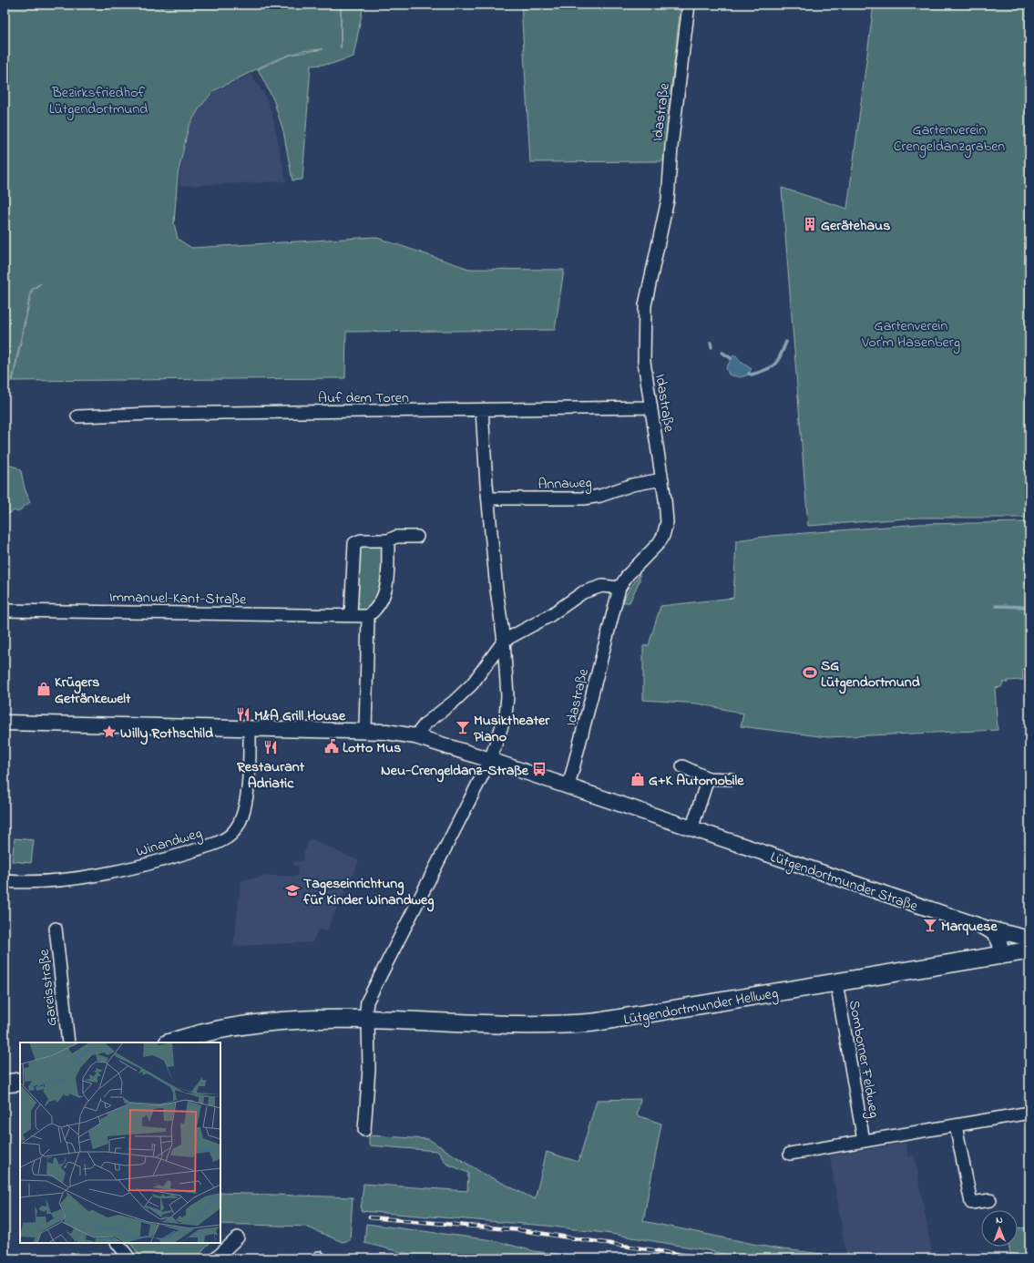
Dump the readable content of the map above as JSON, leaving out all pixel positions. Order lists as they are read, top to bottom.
{
  "streets": {
    "main road": ["Lütgendortmunder Hellweg"],
    "street": [
      "Idastraße",
      "Auf dem Toren",
      "Annaweg",
      "Immanuel-Kant-Straße",
      "Winandweg",
      "Lütgendortmunder Straße",
      "Gareisstraße",
      "Somborner Feldweg"
    ]
  },
  "crossings": [
    ["Idastraße", "Auf dem Toren"],
    ["Idastraße", "Annaweg"],
    ["Idastraße", "Lütgendortmunder Straße"],
    ["Winandweg", "Lütgendortmunder Straße"],
    ["Lütgendortmunder Straße", "Lütgendortmunder Hellweg"],
    ["Lütgendortmunder Hellweg", "Somborner Feldweg"]
  ],
  "parks": ["Bezirksfriedhof Lütgendortmund", "Gartenverein Crengeldanzgraben", "Gartenverein Vor'm Hasenberg"],
  "places": {
    "building": ["Gerätehaus"],
    "sports": ["SG Lütgendortmund"],
    "shop": ["Krügers Getränkewelt", "G+K Automobile"],
    "restaurant": ["M&A Grill House", "Restaurant Adriatic"],
    "bar": ["Musiktheater Piano", "Marquese"],
    "place": ["Willy Rothschild"],
    "public building": ["Lotto Mus"],
    "bus stop": ["Neu-Crengeldanz-Straße"],
    "school or university": ["Tageseinrichtung für Kinder Winandweg"]
  },
  "north": "top"
}
